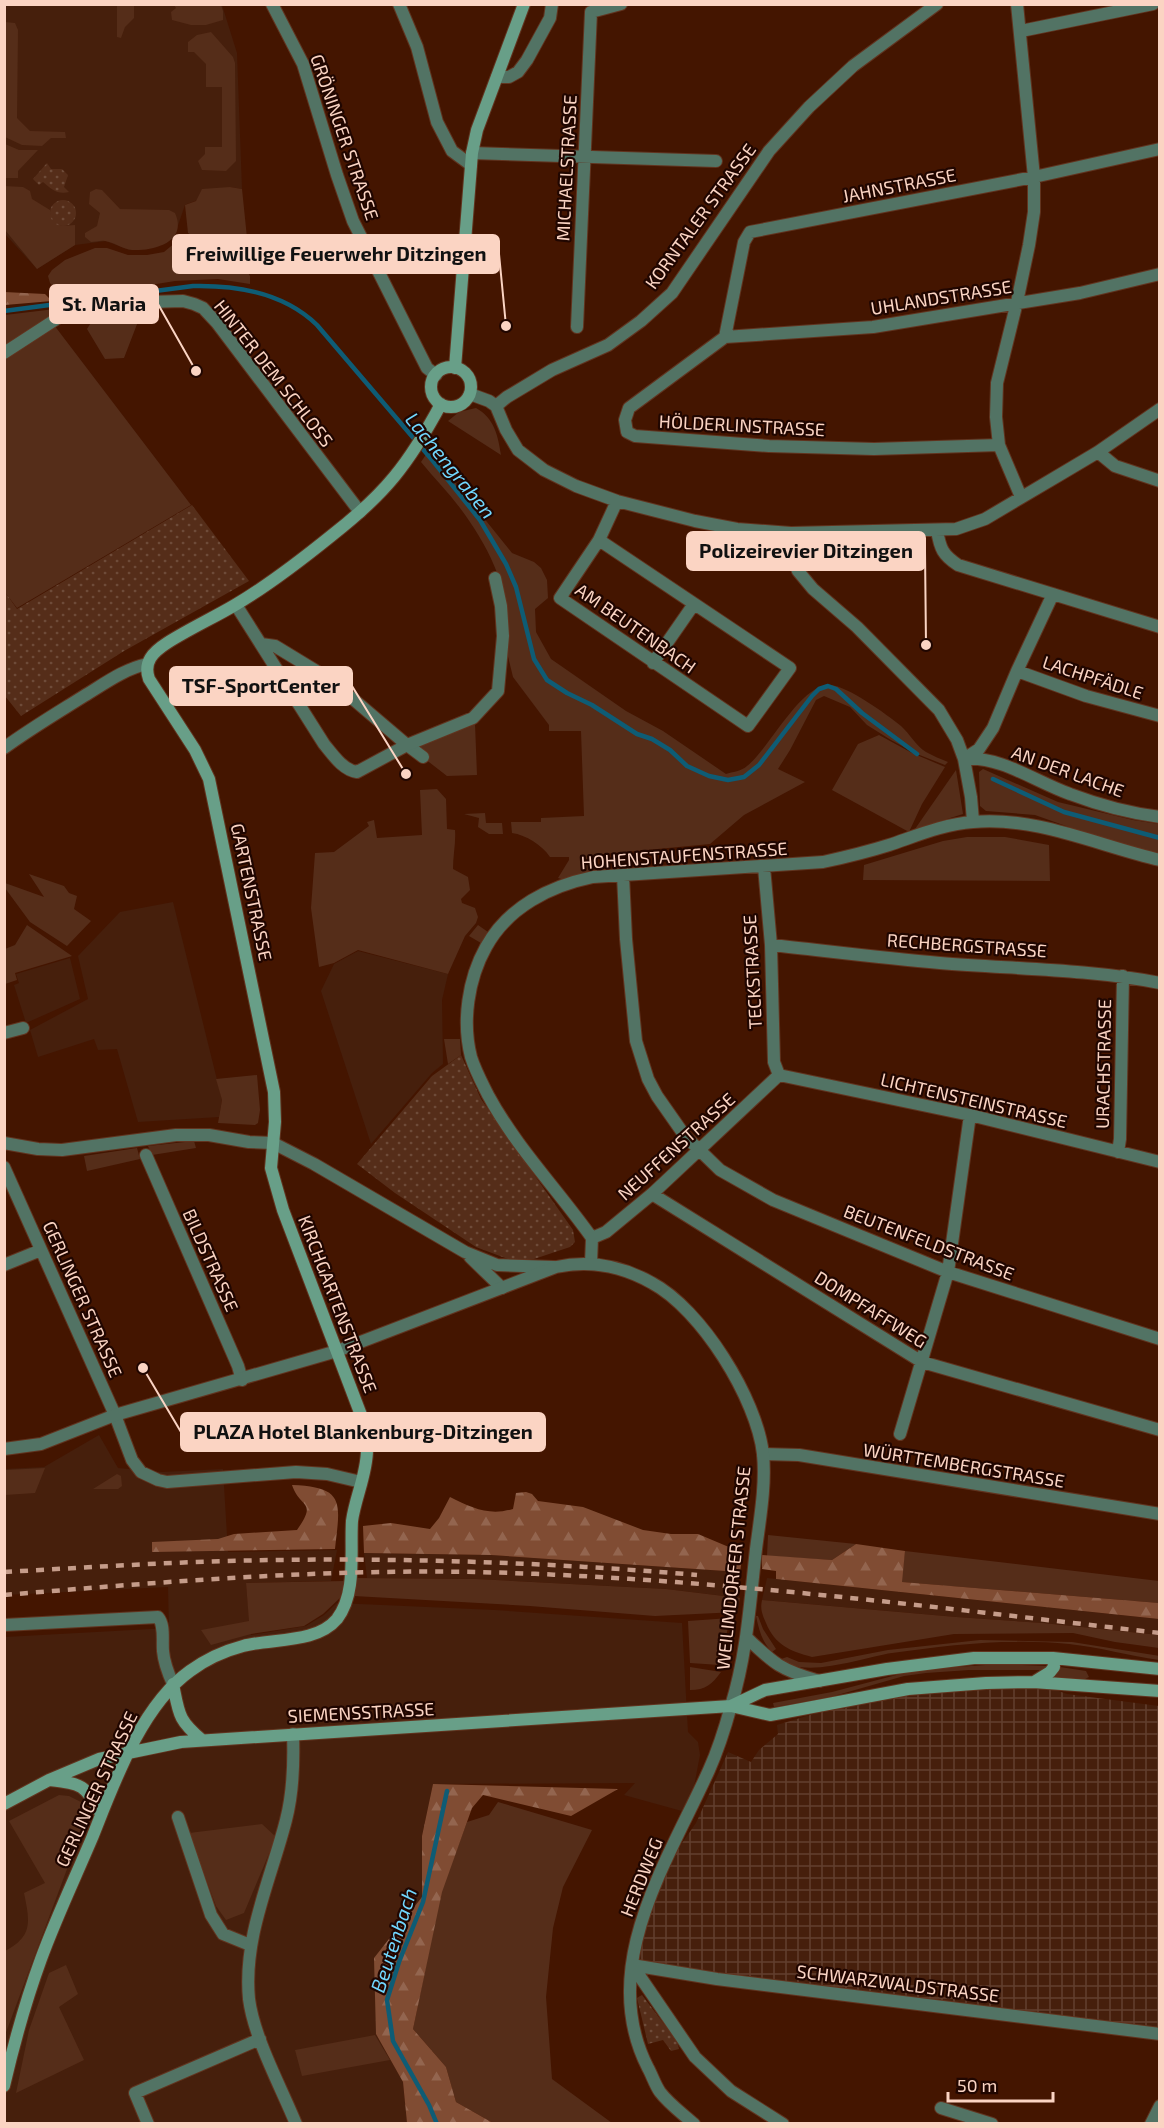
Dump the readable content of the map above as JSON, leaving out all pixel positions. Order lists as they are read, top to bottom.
{
  "streets": {
    "main road": [
      "GARTENSTRASSE",
      "GERLINGER STRASSE",
      "KIRCHGARTENSTRASSE",
      "SIEMENSSTRASSE"
    ],
    "street": [
      "GRÖNINGER STRASSE",
      "MICHAELSTRASSE",
      "JAHNSTRASSE",
      "KORNTALER STRASSE",
      "UHLANDSTRASSE",
      "HINTER DEM SCHLOSS",
      "HÖLDERLINSTRASSE",
      "AM BEUTENBACH",
      "LACHPFÄDLE",
      "AN DER LACHE",
      "HOHENSTAUFENSTRASSE",
      "RECHBERGSTRASSE",
      "TECKSTRASSE",
      "URACHSTRASSE",
      "LICHTENSTEINSTRASSE",
      "NEUFFENSTRASSE",
      "BEUTENFELDSTRASSE",
      "BILDSTRASSE",
      "DOMPFAFFWEG",
      "WÜRTTEMBERGSTRASSE",
      "WEILIMDORFER STRASSE",
      "HERDWEG",
      "SCHWARZWALDSTRASSE"
    ]
  },
  "crossings": [
    ["JAHNSTRASSE", "UHLANDSTRASSE"],
    ["JAHNSTRASSE", "HÖLDERLINSTRASSE"],
    ["UHLANDSTRASSE", "HÖLDERLINSTRASSE"],
    ["LACHPFÄDLE", "AN DER LACHE"],
    ["HOHENSTAUFENSTRASSE", "TECKSTRASSE"],
    ["HOHENSTAUFENSTRASSE", "NEUFFENSTRASSE"],
    ["HOHENSTAUFENSTRASSE", "BEUTENFELDSTRASSE"],
    ["GARTENSTRASSE", "KIRCHGARTENSTRASSE"],
    ["GARTENSTRASSE", "WEILIMDORFER STRASSE"],
    ["RECHBERGSTRASSE", "TECKSTRASSE"],
    ["RECHBERGSTRASSE", "URACHSTRASSE"],
    ["TECKSTRASSE", "LICHTENSTEINSTRASSE"],
    ["TECKSTRASSE", "NEUFFENSTRASSE"],
    ["URACHSTRASSE", "LICHTENSTEINSTRASSE"],
    ["LICHTENSTEINSTRASSE", "NEUFFENSTRASSE"],
    ["NEUFFENSTRASSE", "BEUTENFELDSTRASSE"],
    ["NEUFFENSTRASSE", "DOMPFAFFWEG"],
    ["GERLINGER STRASSE", "KIRCHGARTENSTRASSE"],
    ["GERLINGER STRASSE", "SIEMENSSTRASSE"],
    ["KIRCHGARTENSTRASSE", "WEILIMDORFER STRASSE"],
    ["WÜRTTEMBERGSTRASSE", "WEILIMDORFER STRASSE"],
    ["WEILIMDORFER STRASSE", "SIEMENSSTRASSE"],
    ["WEILIMDORFER STRASSE", "HERDWEG"],
    ["SIEMENSSTRASSE", "HERDWEG"],
    ["HERDWEG", "SCHWARZWALDSTRASSE"]
  ],
  "water": ["Lachengraben", "Beutenbach"],
  "places": [
    "Freiwillige Feuerwehr Ditzingen",
    "St. Maria",
    "Polizeirevier Ditzingen",
    "TSF-SportCenter",
    "PLAZA Hotel Blankenburg-Ditzingen"
  ],
  "scale_bar": "50 m"
}
